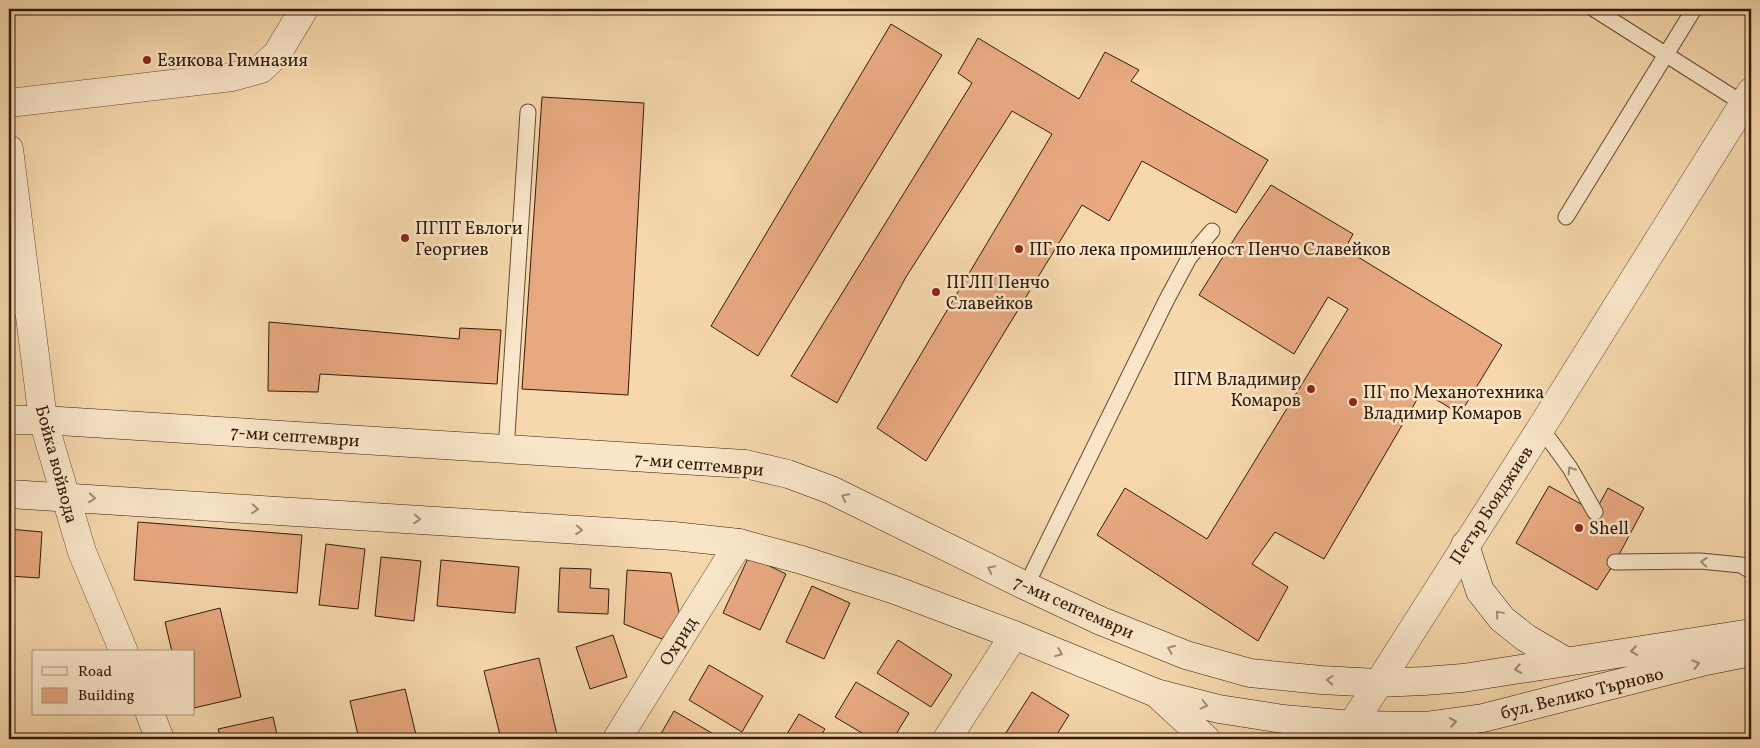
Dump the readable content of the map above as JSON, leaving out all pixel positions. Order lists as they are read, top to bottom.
{
  "streets": {
    "main road": [
      "7-ми септември",
      "Бойка войвода",
      "Петър Бояджиев",
      "Охрид",
      "бул. Велико Търново"
    ]
  },
  "crossings": [
    ["7-ми септември", "Бойка войвода"],
    ["7-ми септември", "Петър Бояджиев"],
    ["7-ми септември", "бул. Велико Търново"],
    ["Петър Бояджиев", "бул. Велико Търново"]
  ],
  "places": [
    "Езикова Гимназия",
    "ПГПТ Евлоги Георгиев",
    "ПГ по лека промишленост Пенчо Славейков",
    "ПГЛП Пенчо Славейков",
    "ПГМ Владимир Комаров",
    "ПГ по Механотехника Владимир Комаров",
    "Shell"
  ],
  "legend": ["Road", "Building"]
}
